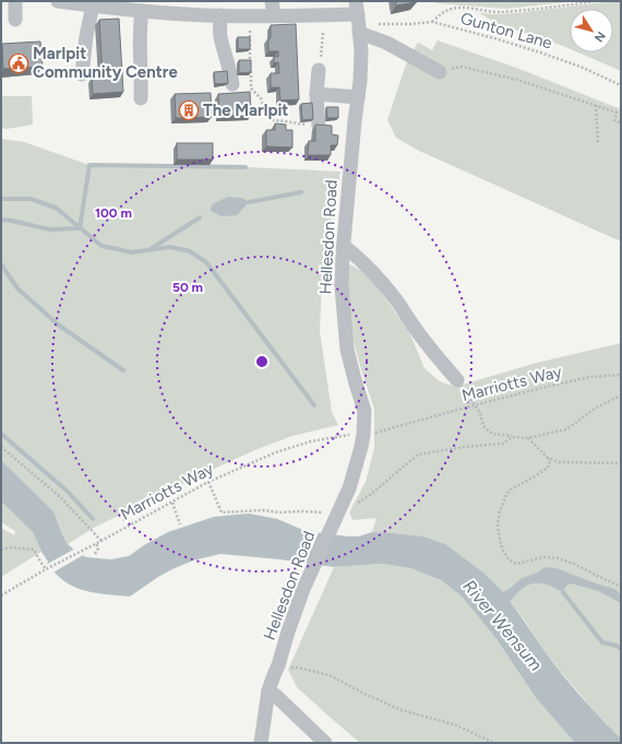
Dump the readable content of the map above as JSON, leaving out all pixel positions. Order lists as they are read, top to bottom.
{
  "streets": {
    "street": ["Hellesdon Road"],
    "path": ["Gunton Lane", "Marriotts Way"]
  },
  "crossings": [
    ["Hellesdon Road", "Marriotts Way"]
  ],
  "water": ["River Wensum"],
  "places": {
    "public building": ["Marlpit Community Centre"],
    "building": ["The Marlpit"]
  },
  "north": "bottom right",
  "rings": ["100 m", "50 m"]
}
